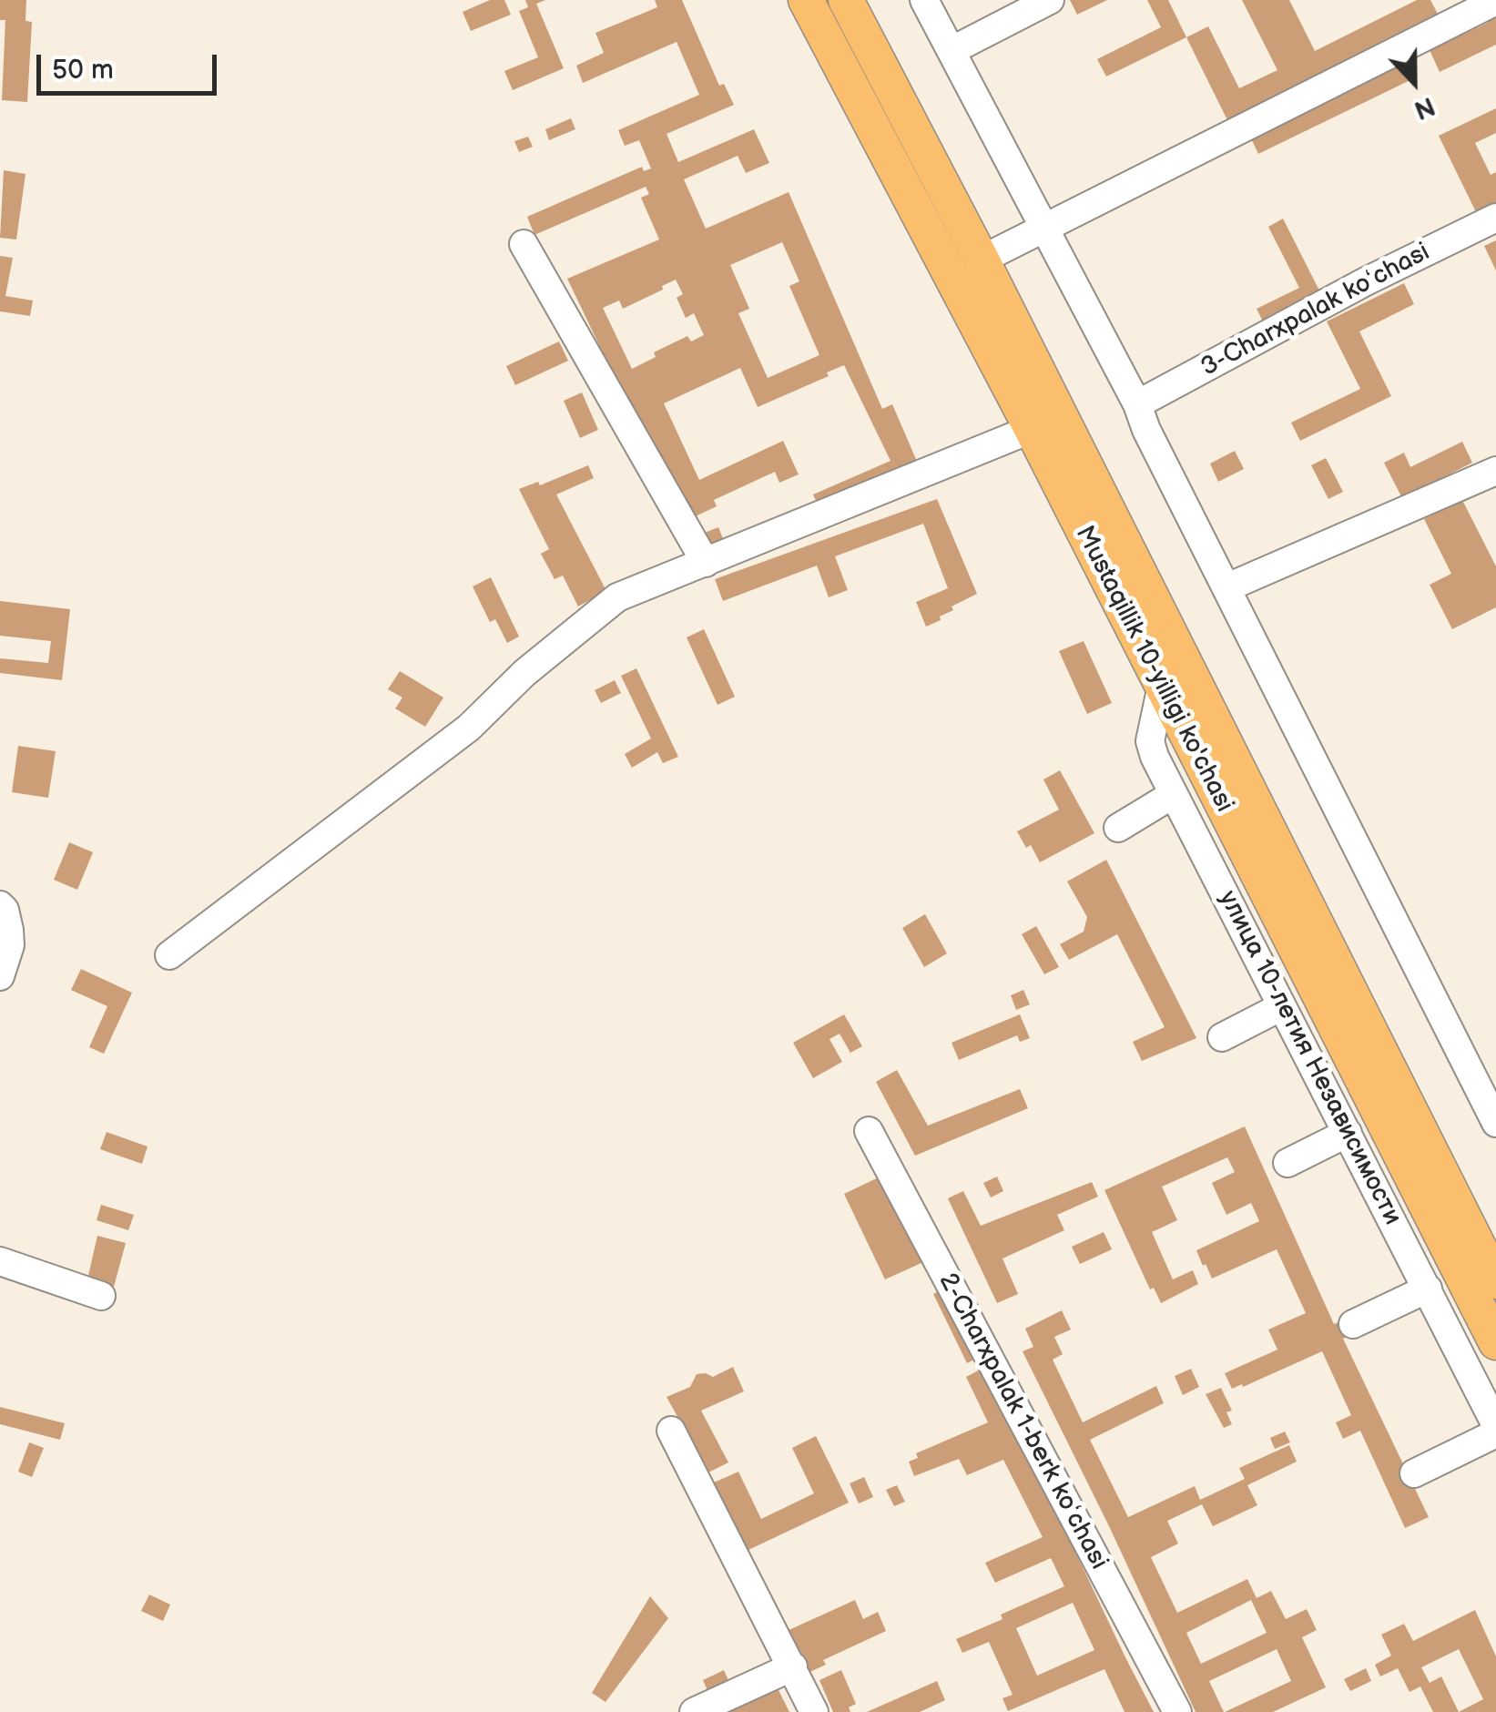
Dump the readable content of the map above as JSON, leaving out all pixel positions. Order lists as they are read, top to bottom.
{
  "streets": {
    "main road": ["Mustaqillik 10-yilligi ko'chasi"],
    "street": ["3-Charxpalak koʻchasi", "улица 10-летия Независимости", "2-Charxpalak 1-berk koʻchasi"]
  },
  "crossings": [
    ["Mustaqillik 10-yilligi ko'chasi", "улица 10-летия Независимости"]
  ],
  "scale_bar": "50 m",
  "north": "bottom"
}
